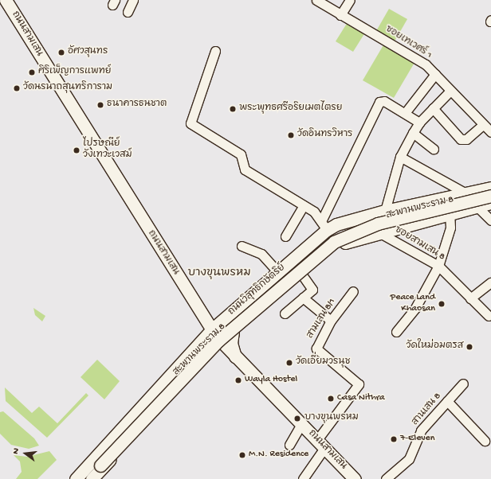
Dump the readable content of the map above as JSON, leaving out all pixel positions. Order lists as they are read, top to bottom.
{
  "streets": {
    "main road": ["ถนนสามเสน", "สะพานพระราม 8", "ถนนวิสุทธิกษัตริย์"],
    "street": [
      "ซอยเทเวศร์ 1",
      "ซอยสามเสน 8",
      "สามเสน 8/1",
      "สานเสน 8"
    ]
  },
  "crossings": [
    ["ถนนสามเสน", "ถนนวิสุทธิกษัตริย์"],
    ["ถนนสามเสน", "สามเสน 8/1"],
    ["สะพานพระราม 8", "ถนนวิสุทธิกษัตริย์"],
    ["ซอยสามเสน 8", "ถนนวิสุทธิกษัตริย์"]
  ],
  "districts": ["บางขุนพรหม"],
  "places": [
    "อัศวสุนทร",
    "ศิริเพ็ญการแพทย์",
    "วัดนรนาถสุนทริการาม",
    "ธนาคารธนชาต",
    "พระพุทธศรีอริยเมตไตรย",
    "วัดอินทรวิหาร",
    "ไปรษณีย์ วังเทวะเวสม์",
    "Peace Land Khaosan",
    "วัดใหม่อมตรส",
    "วัดเอี่ยมวรนุช",
    "Wayla Hostel",
    "Casa Nithra",
    "บางขุนพรหม",
    "7-Eleven",
    "M.N. Residence"
  ],
  "north": "left"
}
